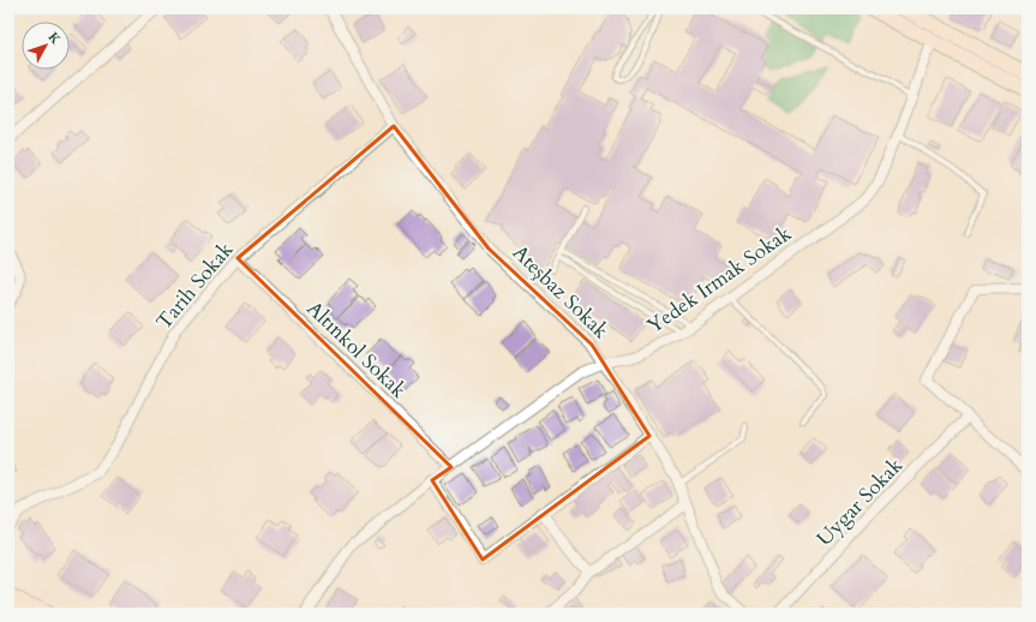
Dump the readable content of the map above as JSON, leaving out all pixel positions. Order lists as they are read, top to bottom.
{
  "streets": {
    "street": [
      "Yedek Irmak Sokak",
      "Tarih Sokak",
      "Ateşbaz Sokak",
      "Altınkol Sokak",
      "Uygar Sokak"
    ]
  },
  "crossings": [
    ["Yedek Irmak Sokak", "Ateşbaz Sokak"],
    ["Yedek Irmak Sokak", "Altınkol Sokak"],
    ["Tarih Sokak", "Ateşbaz Sokak"],
    ["Tarih Sokak", "Altınkol Sokak"]
  ],
  "north": "top right"
}
